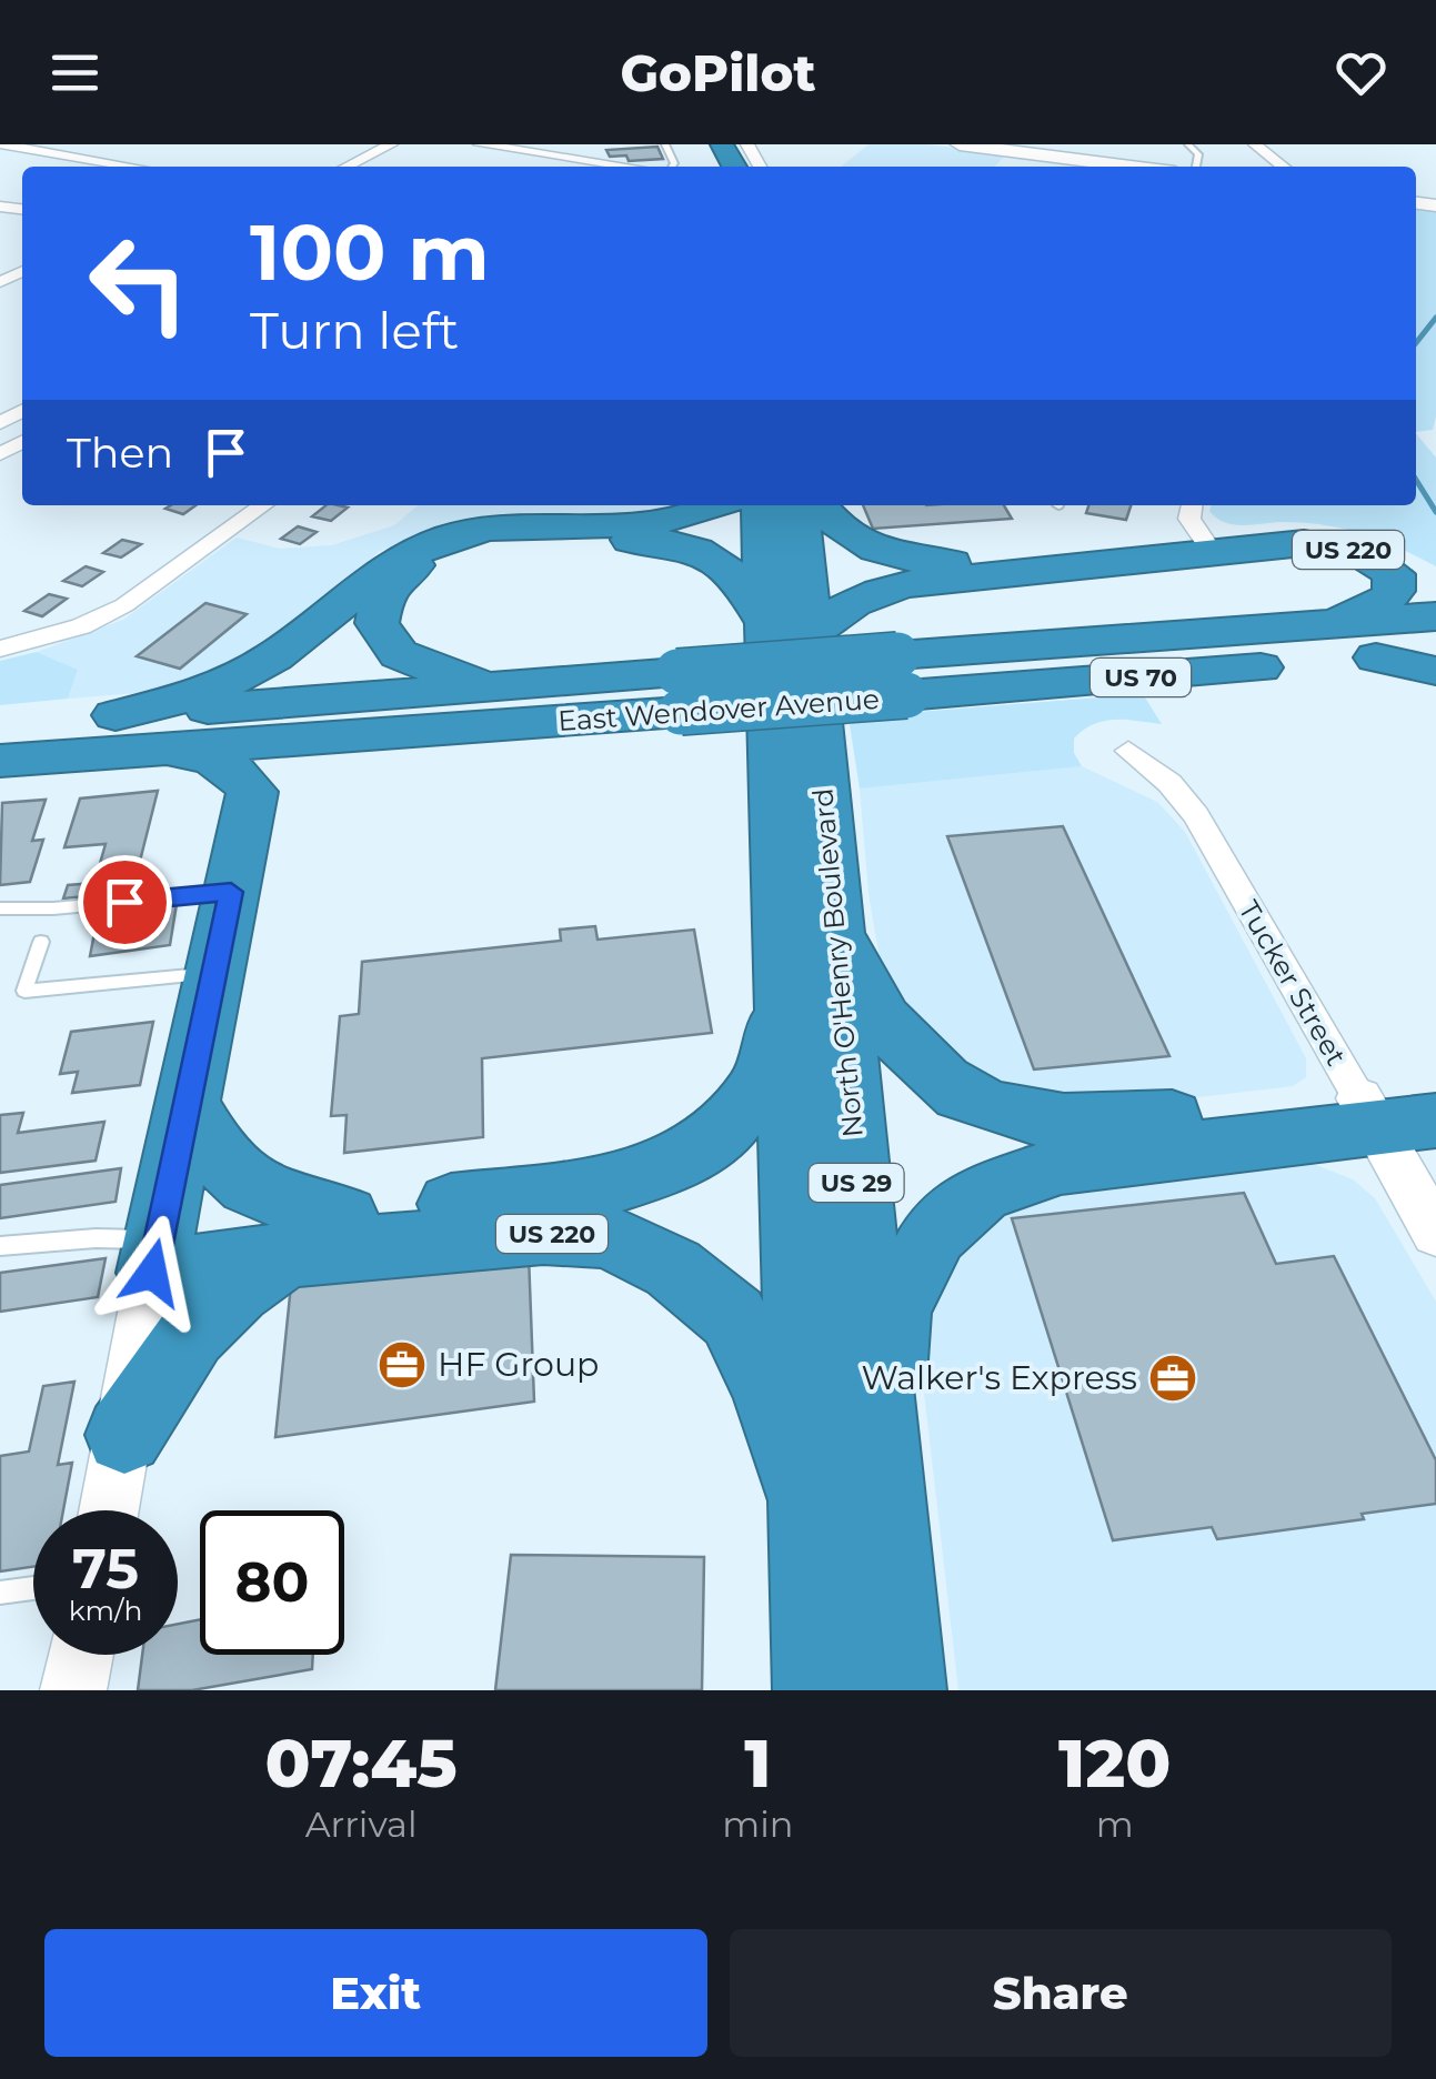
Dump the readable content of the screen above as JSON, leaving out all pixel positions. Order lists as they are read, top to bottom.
{
  "streets": {
    "highway": [
      "US 220",
      "US 70",
      "East Wendover Avenue",
      "North O'Henry Boulevard",
      "US 29"
    ],
    "street": ["Tucker Street"]
  },
  "crossings": [
    ["US 220", "East Wendover Avenue"],
    ["US 220", "North O'Henry Boulevard"]
  ],
  "places": {
    "office": ["HF Group", "Walker's Express"]
  },
  "page": {
    "header": "GoPilot",
    "turn": ["100 m", "Turn left"],
    "then": "Then",
    "speed": "75 km/h",
    "limit": "80",
    "eta": [
      "07:45",
      "Arrival",
      "1",
      "min",
      "120",
      "m"
    ],
    "buttons": ["Exit", "Share"]
  }
}
